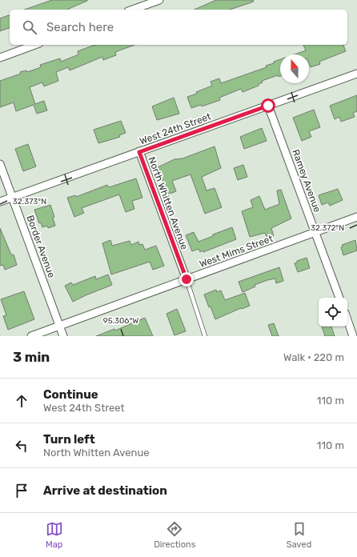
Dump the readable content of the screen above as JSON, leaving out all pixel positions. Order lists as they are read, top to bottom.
{
  "streets": {
    "street": [
      "West 24th Street",
      "Ramey Avenue",
      "North Whitten Avenue",
      "Border Avenue",
      "West Mims Street"
    ]
  },
  "crossings": [
    ["West 24th Street", "Ramey Avenue"],
    ["West 24th Street", "North Whitten Avenue"],
    ["West 24th Street", "Border Avenue"],
    ["Ramey Avenue", "West Mims Street"],
    ["North Whitten Avenue", "West Mims Street"],
    ["Border Avenue", "West Mims Street"]
  ],
  "north": "top",
  "page": {
    "search": "Search here",
    "heading": ["3 min", "Walk · 220 m"],
    "list": [
      ["Continue", "West 24th Street", "110 m"],
      ["Turn left", "North Whitten Avenue", "110 m"],
      "Arrive at destination"
    ],
    "nav": ["Map", "Directions", "Saved"]
  },
  "coordinates": ["32.373°N", "32.372°N", "95.306°W"]
}
